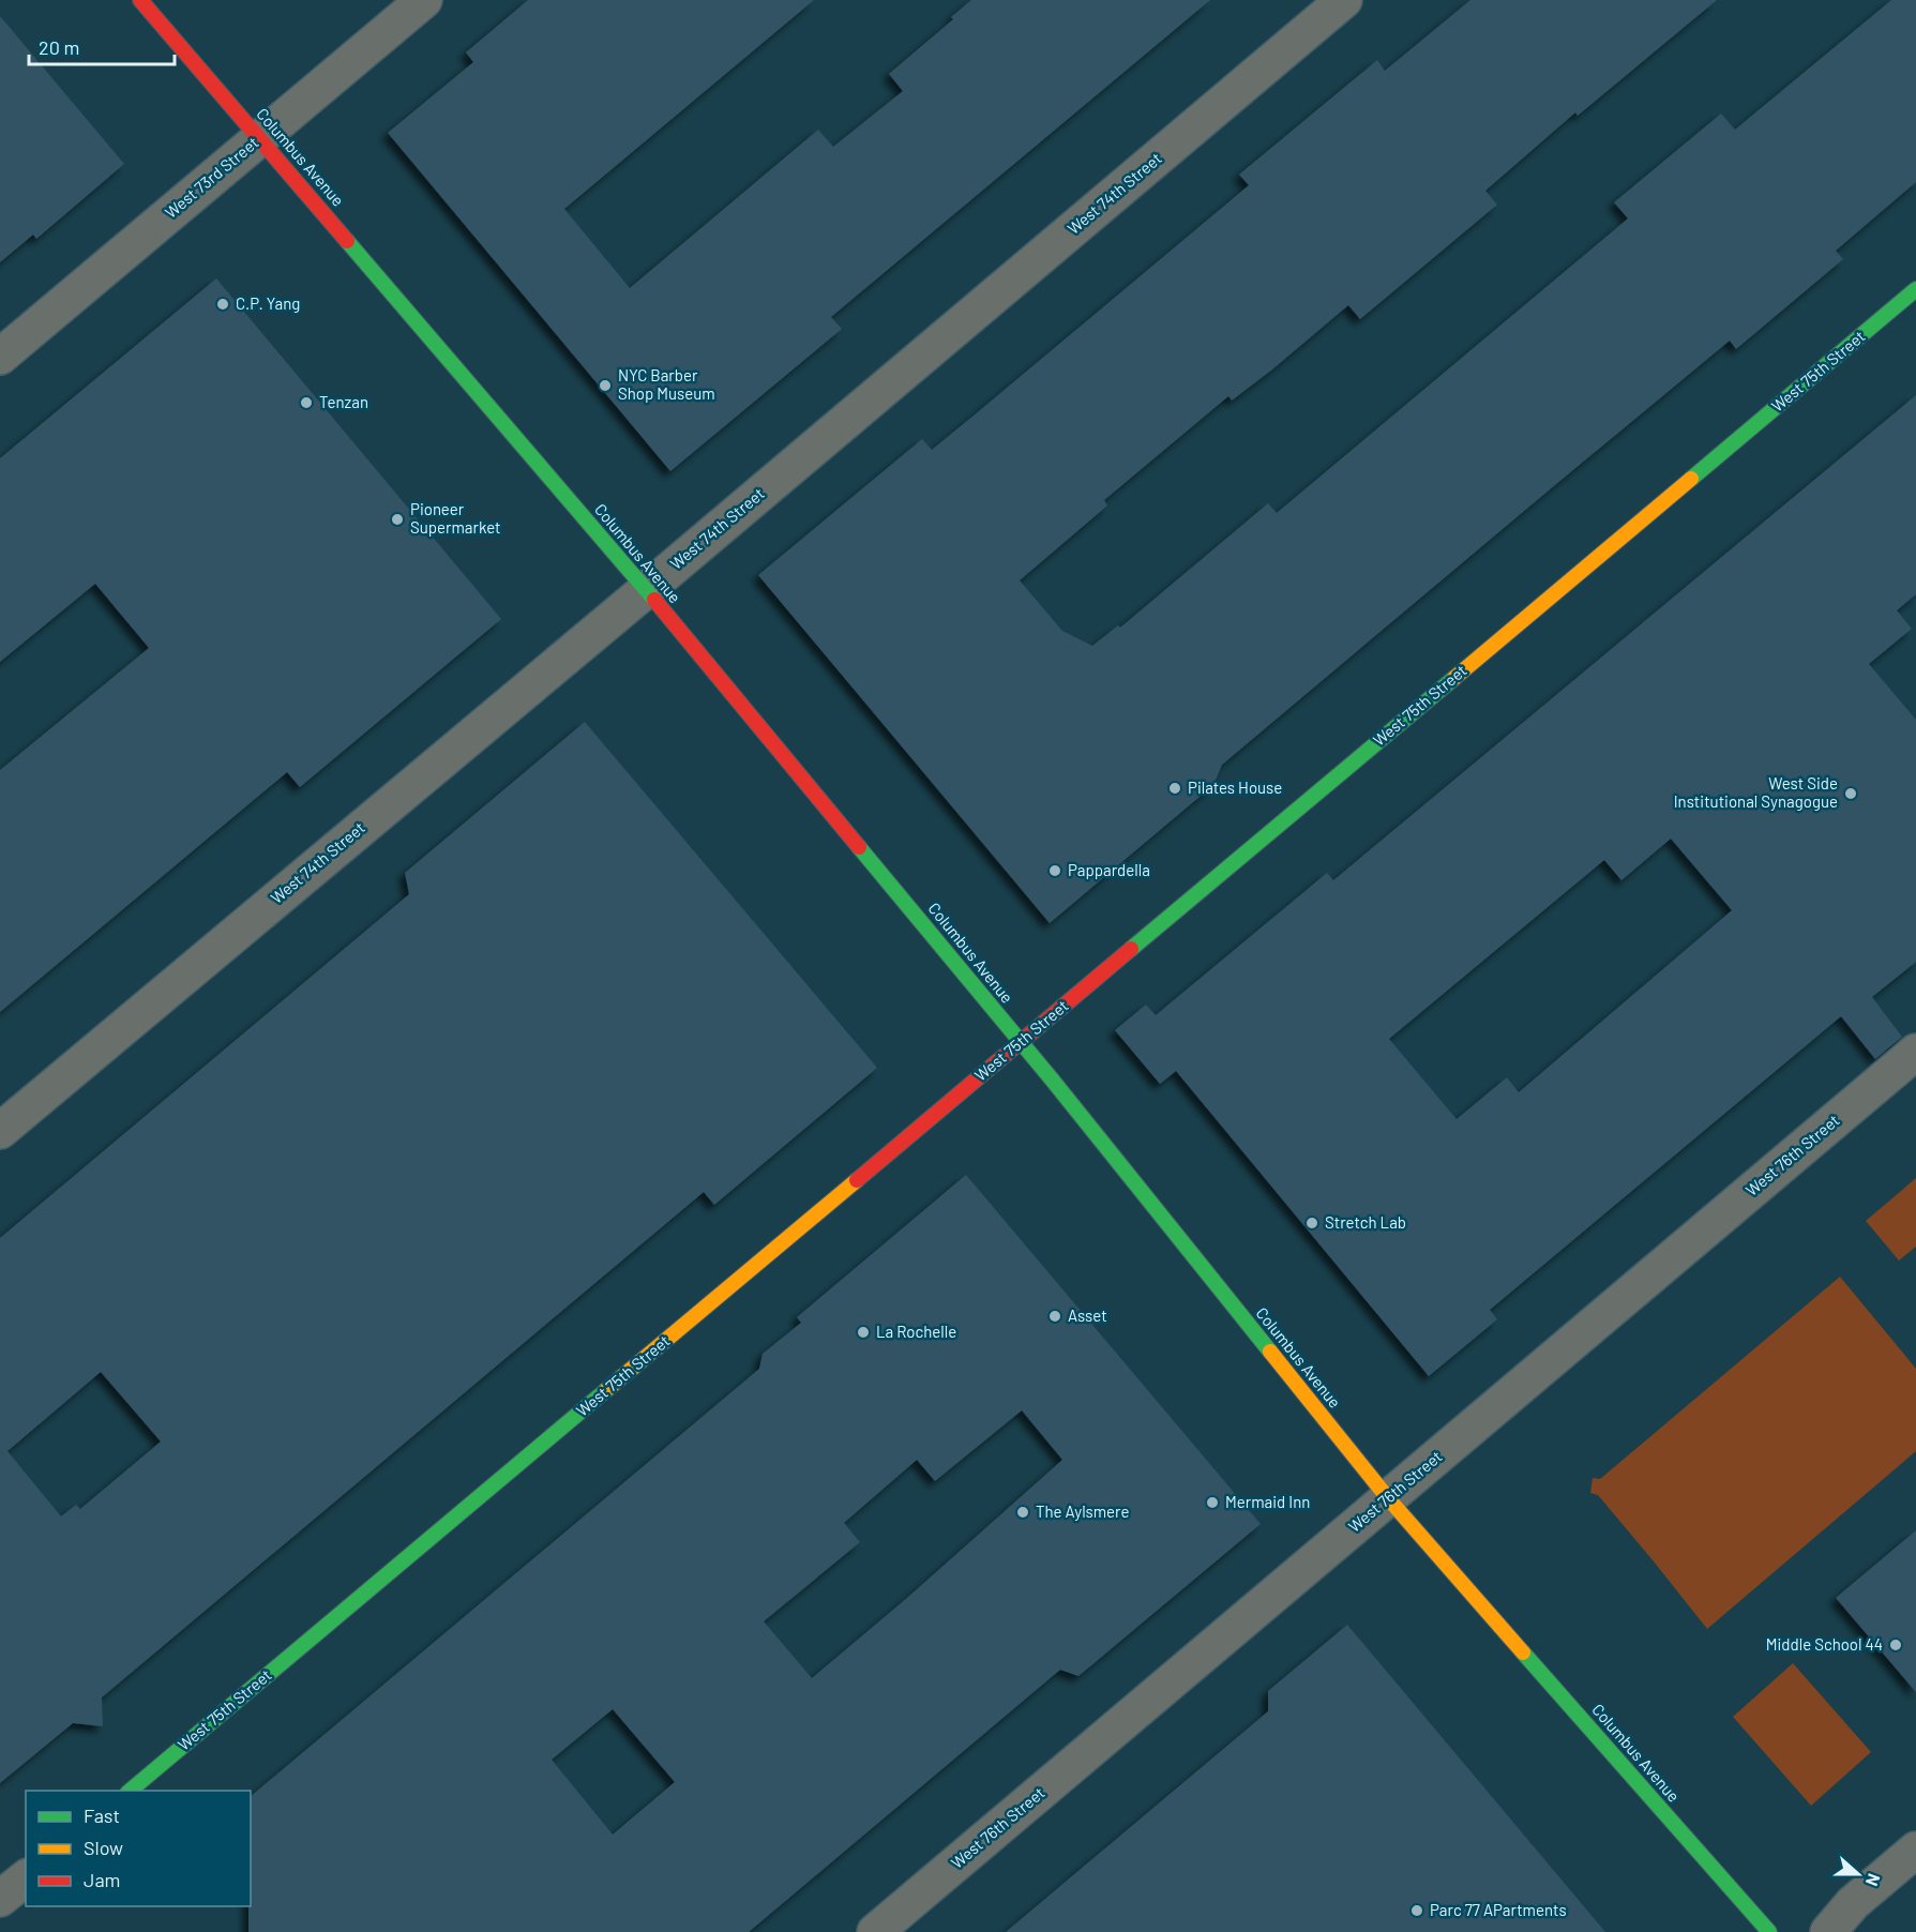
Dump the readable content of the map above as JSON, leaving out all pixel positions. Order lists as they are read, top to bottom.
{
  "streets": {
    "main road": ["Columbus Avenue", "West 75th Street"],
    "street": ["West 73rd Street", "West 74th Street", "West 76th Street"]
  },
  "crossings": [
    ["Columbus Avenue", "West 73rd Street"],
    ["Columbus Avenue", "West 74th Street"],
    ["Columbus Avenue", "West 75th Street"],
    ["Columbus Avenue", "West 76th Street"]
  ],
  "places": [
    "C.P. Yang",
    "NYC Barber Shop Museum",
    "Tenzan",
    "Pioneer Supermarket",
    "Pilates House",
    "West Side Institutional Synagogue",
    "Pappardella",
    "Stretch Lab",
    "Asset",
    "La Rochelle",
    "Mermaid Inn",
    "The Aylsmere",
    "Middle School 44",
    "Parc 77 APartments"
  ],
  "legend": ["Fast", "Slow", "Jam"],
  "scale_bar": "20 m",
  "north": "right"
}
